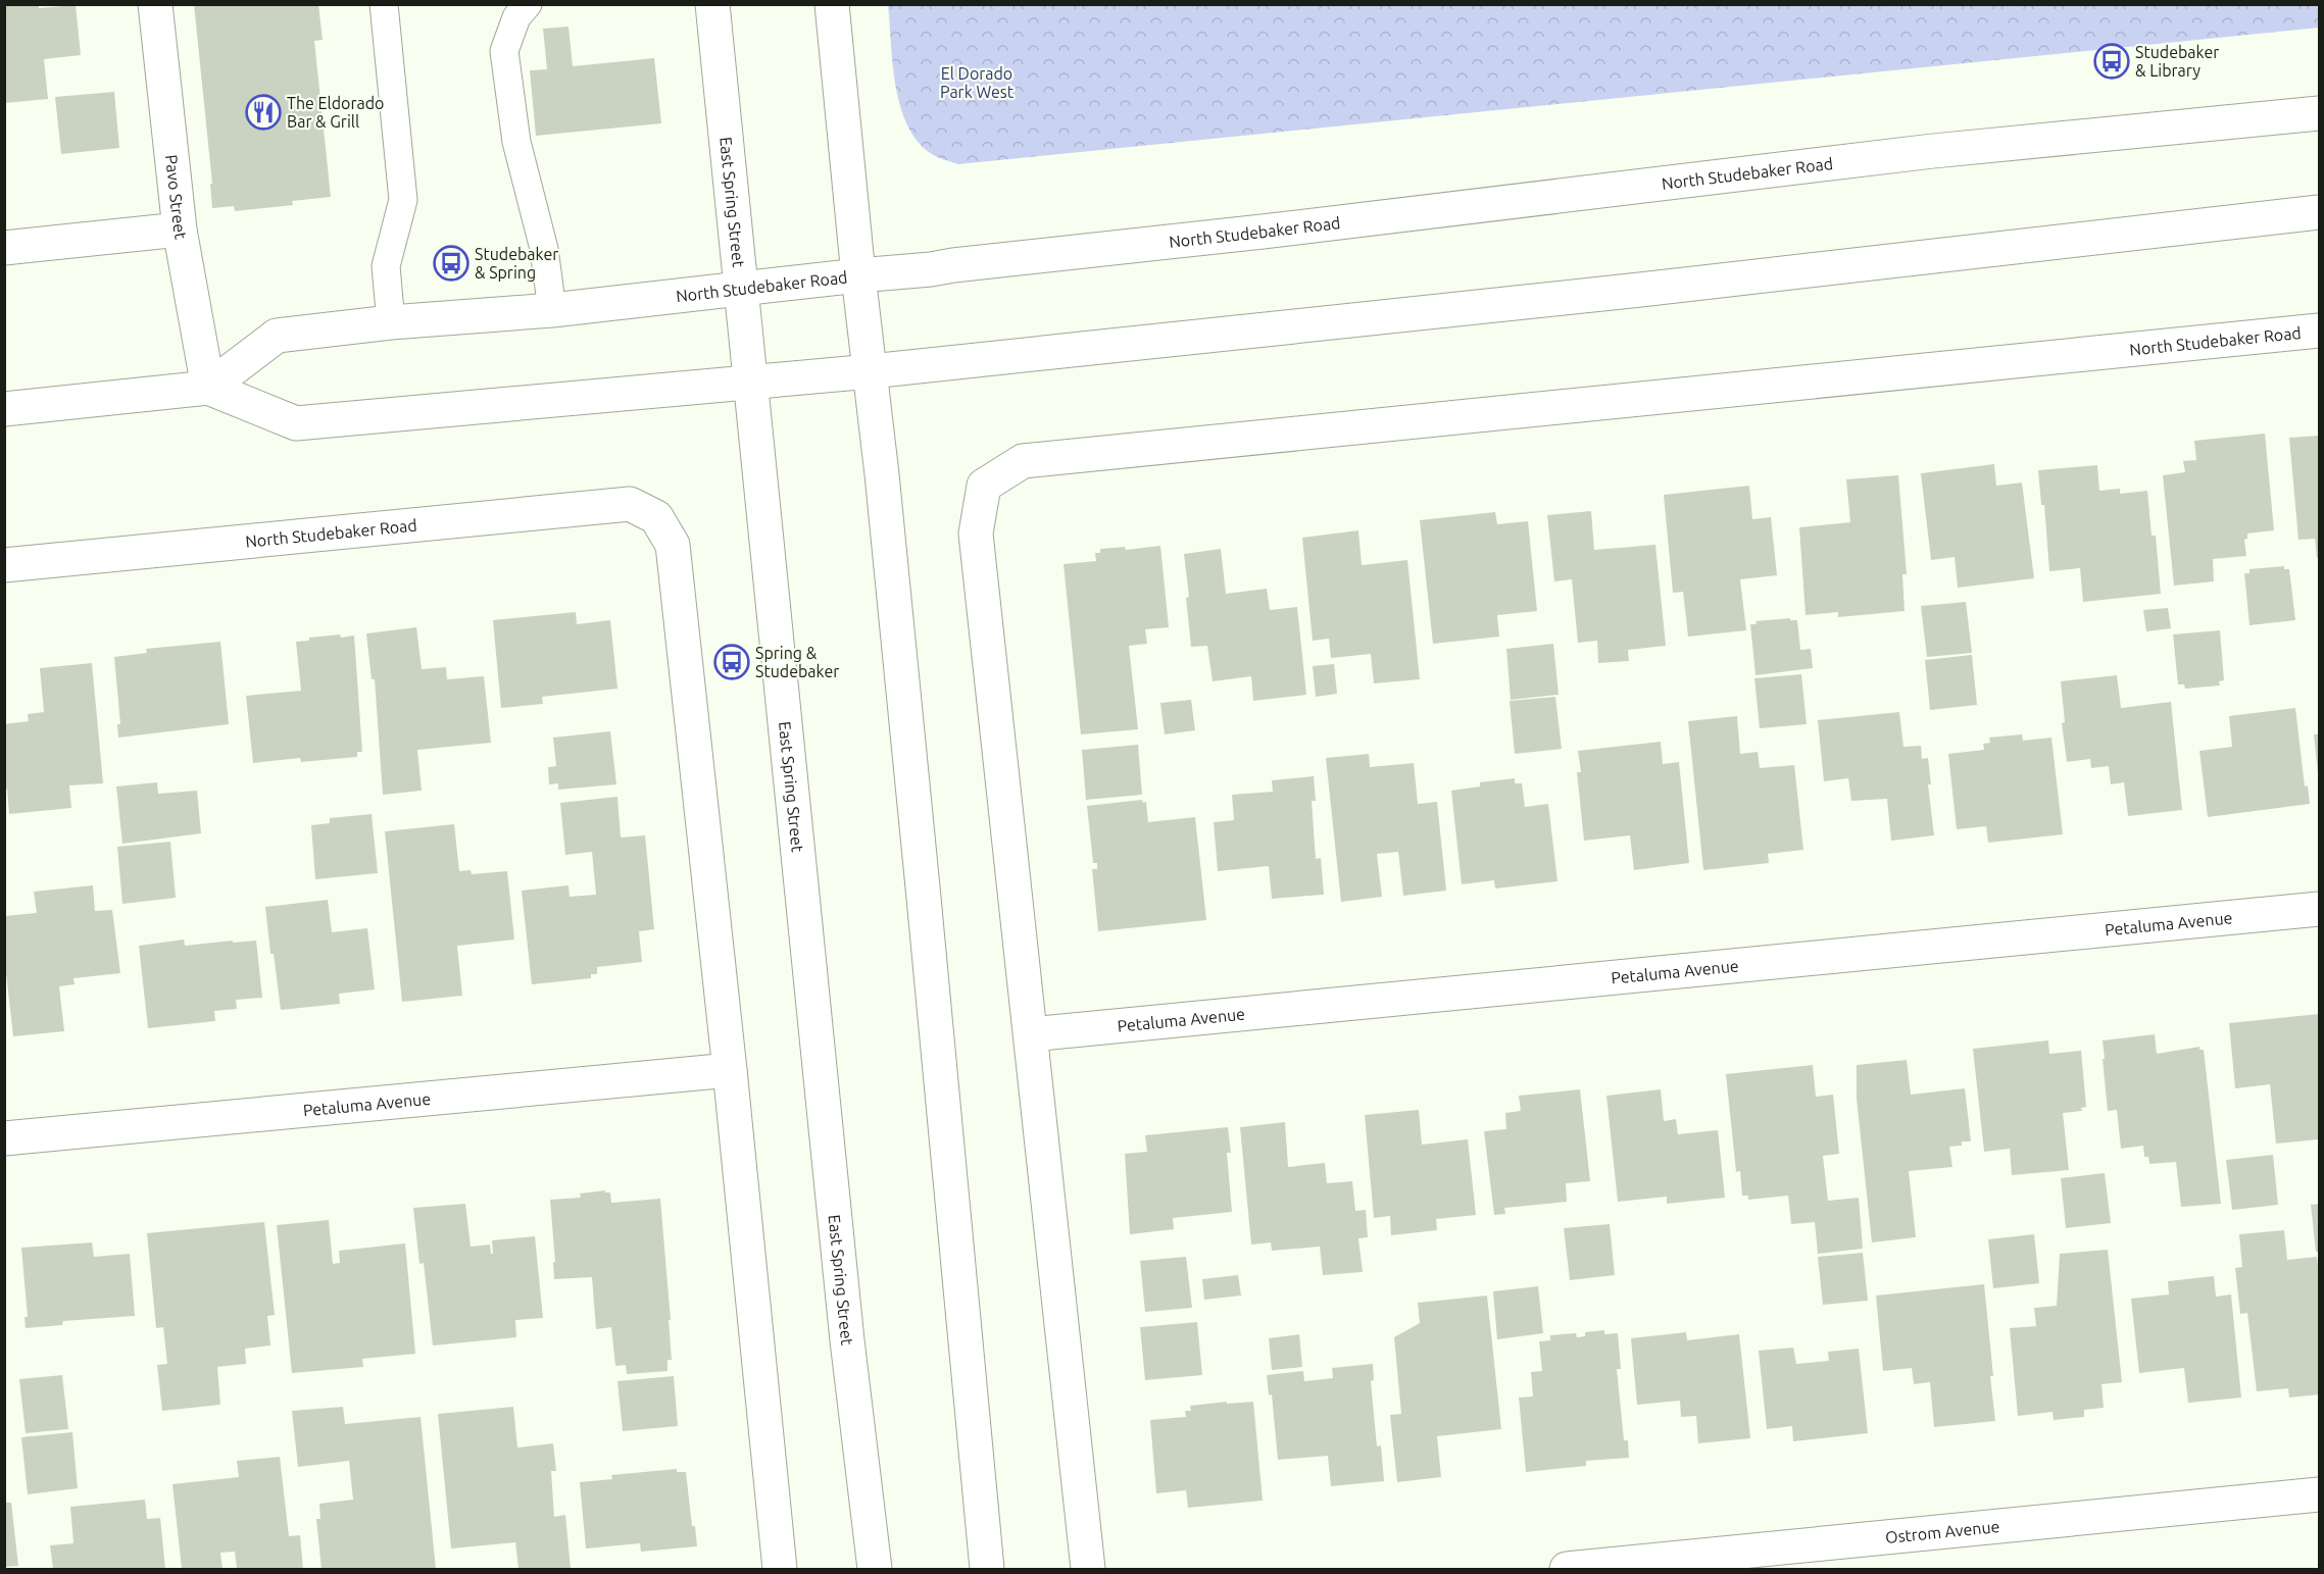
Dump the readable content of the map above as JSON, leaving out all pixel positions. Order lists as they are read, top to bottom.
{
  "streets": {
    "main road": [
      "North Studebaker Road",
      "Pavo Street",
      "East Spring Street",
      "Petaluma Avenue",
      "Ostrom Avenue"
    ]
  },
  "crossings": [
    ["North Studebaker Road", "Pavo Street"],
    ["North Studebaker Road", "East Spring Street"],
    ["North Studebaker Road", "Petaluma Avenue"]
  ],
  "parks": ["El Dorado Park West"],
  "places": {
    "bus stop": ["Studebaker & Library", "Studebaker & Spring", "Spring & Studebaker"],
    "restaurant": ["The Eldorado Bar & Grill"]
  }
}
